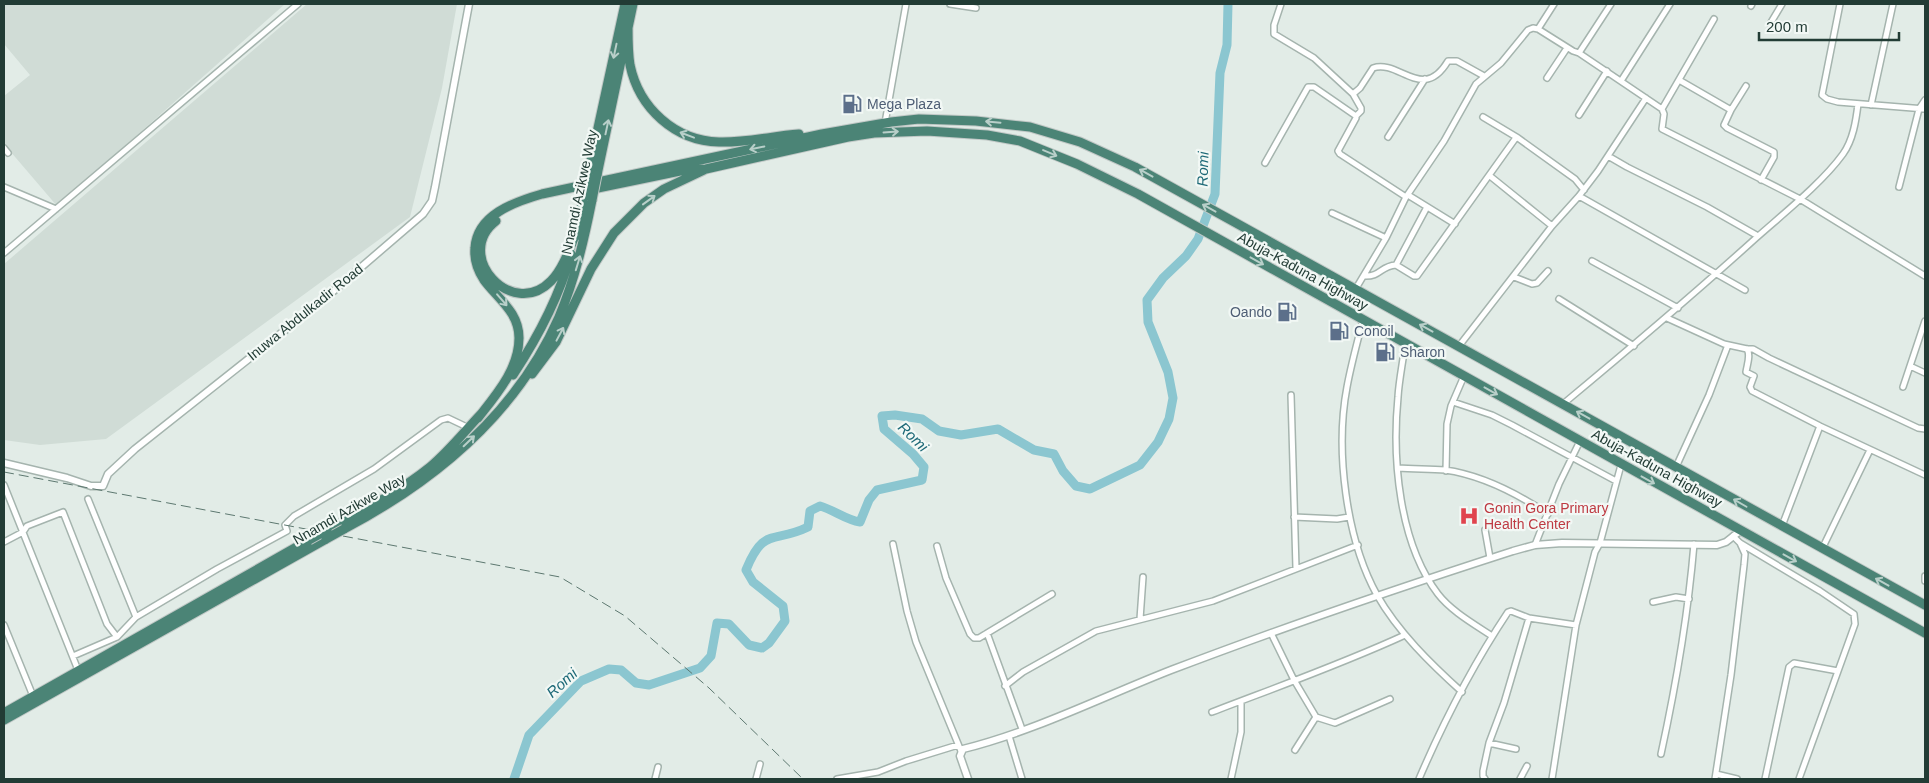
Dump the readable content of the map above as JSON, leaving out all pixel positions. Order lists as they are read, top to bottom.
{
  "streets": {
    "highway": ["Nnamdi Azikwe Way", "Abuja-Kaduna Highway"],
    "street": ["Inuwa Abdulkadir Road"]
  },
  "water": ["Romi"],
  "places": {
    "fuel station": [
      "Mega Plaza",
      "Oando",
      "Conoil",
      "Sharon"
    ],
    "hospital": ["Gonin Gora Primary Health Center"]
  },
  "scale_bar": "200 m"
}
